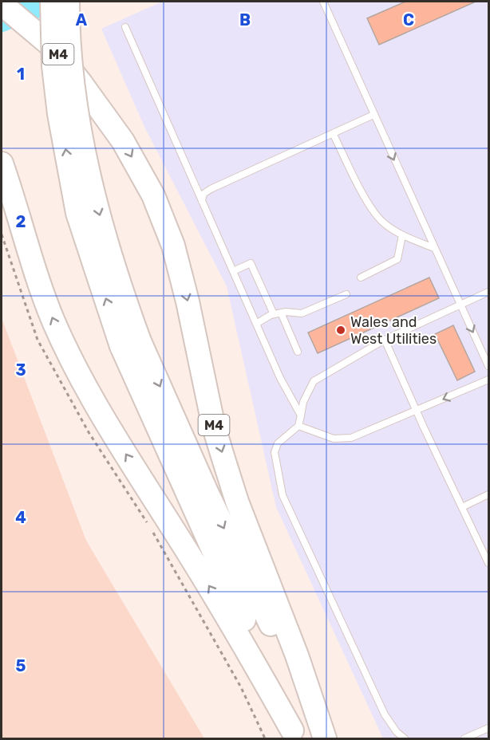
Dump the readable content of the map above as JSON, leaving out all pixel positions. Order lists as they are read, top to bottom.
{
  "streets": {
    "highway": ["M4"]
  },
  "places": ["Wales and West Utilities"],
  "grid": {
    "columns": ["A", "B", "C"],
    "rows": [
      "1",
      "2",
      "3",
      "4",
      "5"
    ]
  }
}
